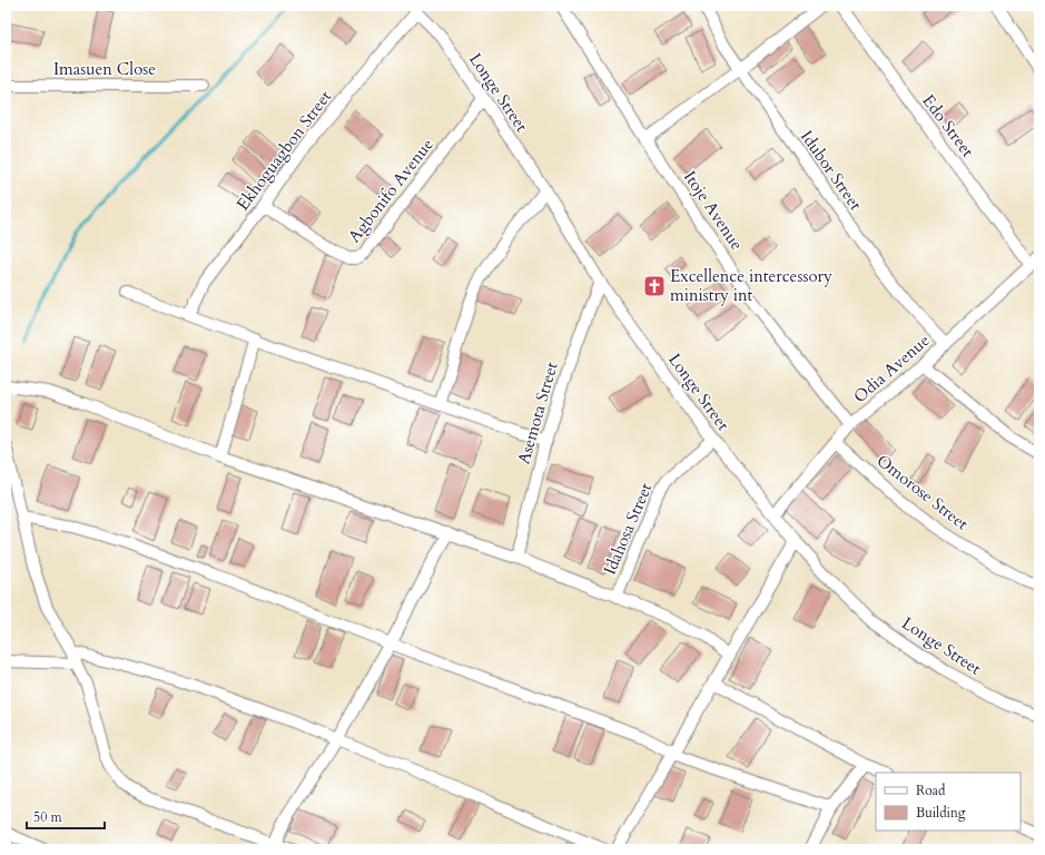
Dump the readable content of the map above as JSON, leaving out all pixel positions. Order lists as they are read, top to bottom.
{
  "streets": {
    "street": [
      "Imasuen Close",
      "Longe Street",
      "Edo Street",
      "Ekhoguagbon Street",
      "Idubor Street",
      "Agbonifo Avenue",
      "Itoje Avenue",
      "Odia Avenue",
      "Asemota Street",
      "Omorose Street",
      "Idahosa Street"
    ]
  },
  "crossings": [
    ["Longe Street", "Ekhoguagbon Street"],
    ["Longe Street", "Agbonifo Avenue"],
    ["Longe Street", "Odia Avenue"],
    ["Longe Street", "Asemota Street"],
    ["Longe Street", "Idahosa Street"],
    ["Edo Street", "Odia Avenue"],
    ["Ekhoguagbon Street", "Agbonifo Avenue"],
    ["Idubor Street", "Odia Avenue"],
    ["Itoje Avenue", "Odia Avenue"],
    ["Odia Avenue", "Omorose Street"]
  ],
  "places": {
    "church": ["Excellence intercessory ministry int"]
  },
  "legend": ["Road", "Building"],
  "scale_bar": "50 m"
}
